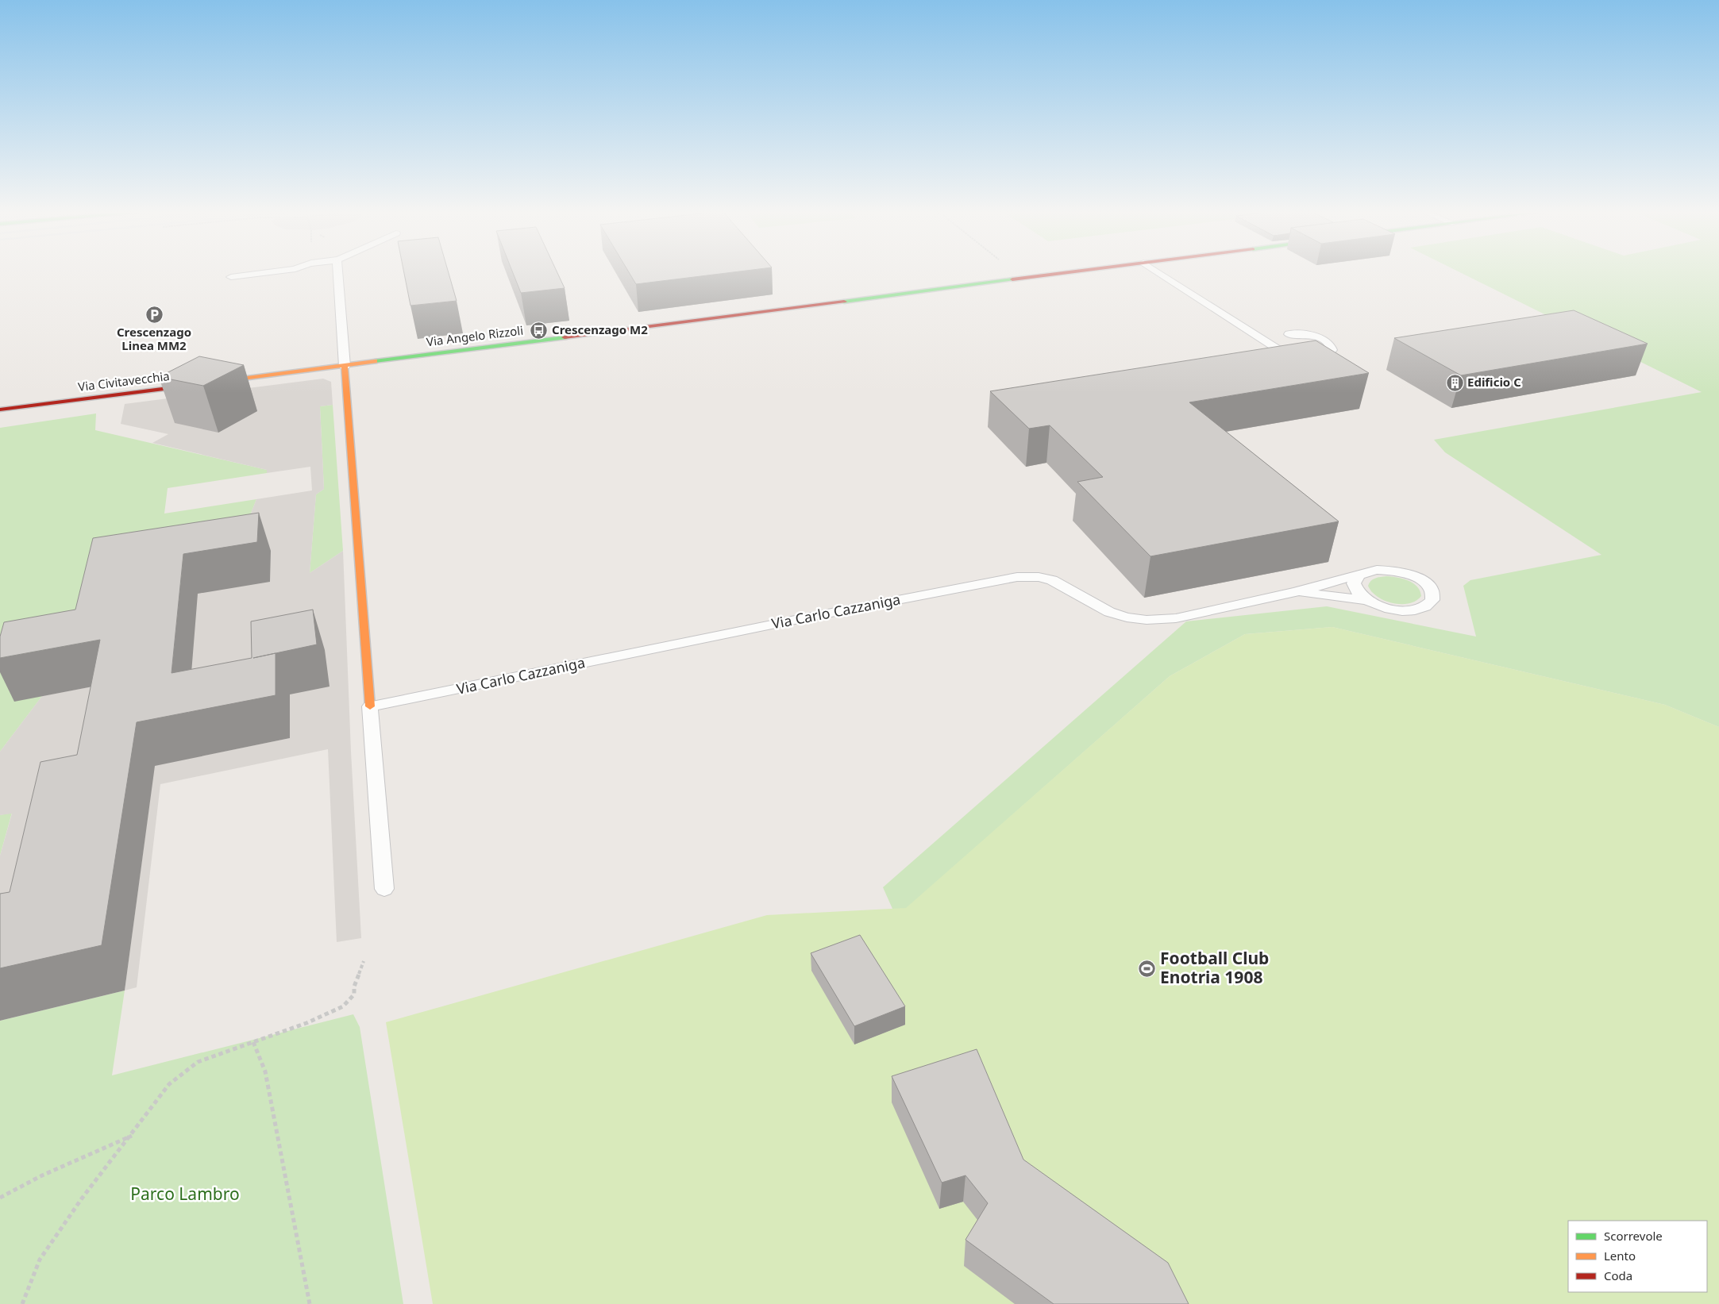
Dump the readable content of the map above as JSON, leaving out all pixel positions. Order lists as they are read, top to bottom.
{
  "streets": {
    "main road": ["Via Angelo Rizzoli", "Via Civitavecchia"],
    "lane": ["Via Carlo Cazzaniga"]
  },
  "crossings": [
    ["Via Angelo Rizzoli", "Via Civitavecchia"]
  ],
  "parks": ["Parco Lambro"],
  "places": {
    "parking": ["Crescenzago Linea MM2"],
    "bus stop": ["Crescenzago M2"],
    "building": ["Edificio C"],
    "sports": ["Football Club Enotria 1908"]
  },
  "legend": ["Scorrevole", "Lento", "Coda"]
}
